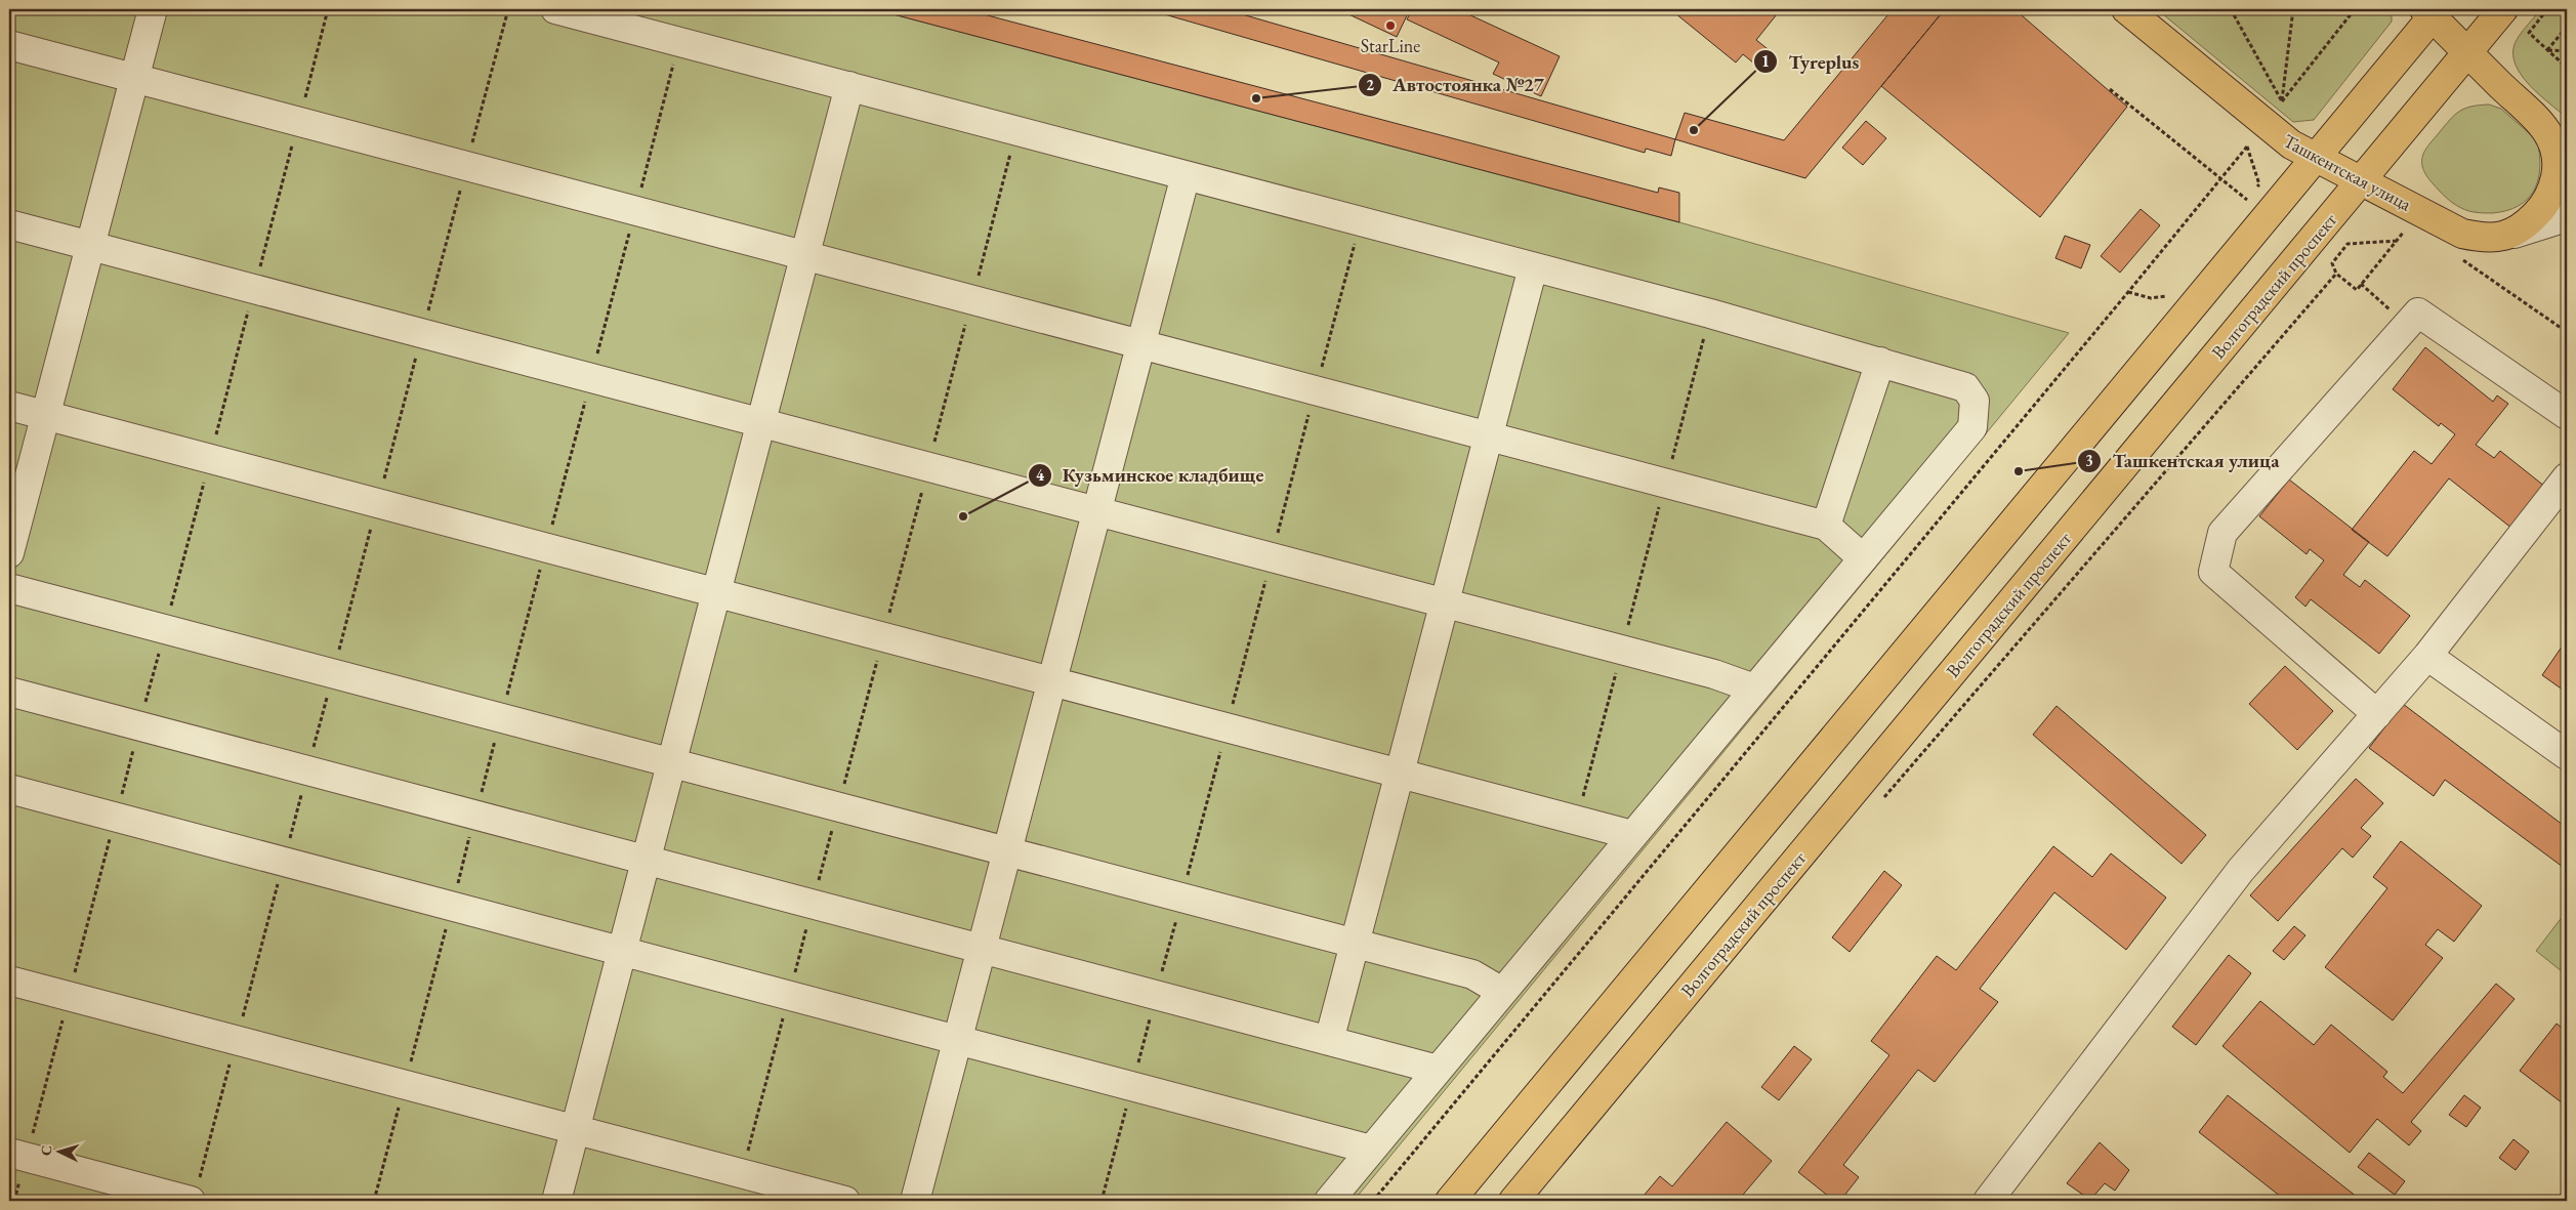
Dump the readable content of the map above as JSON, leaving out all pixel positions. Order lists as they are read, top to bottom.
{
  "streets": {
    "main road": ["Ташкентская улица", "Волгоградский проспект"]
  },
  "crossings": [
    ["Ташкентская улица", "Волгоградский проспект"]
  ],
  "places": [
    "StarLine",
    "Автостоянка №27",
    "Tyreplus",
    "Ташкентская улица",
    "Кузьминское кладбище"
  ],
  "north": "left"
}
